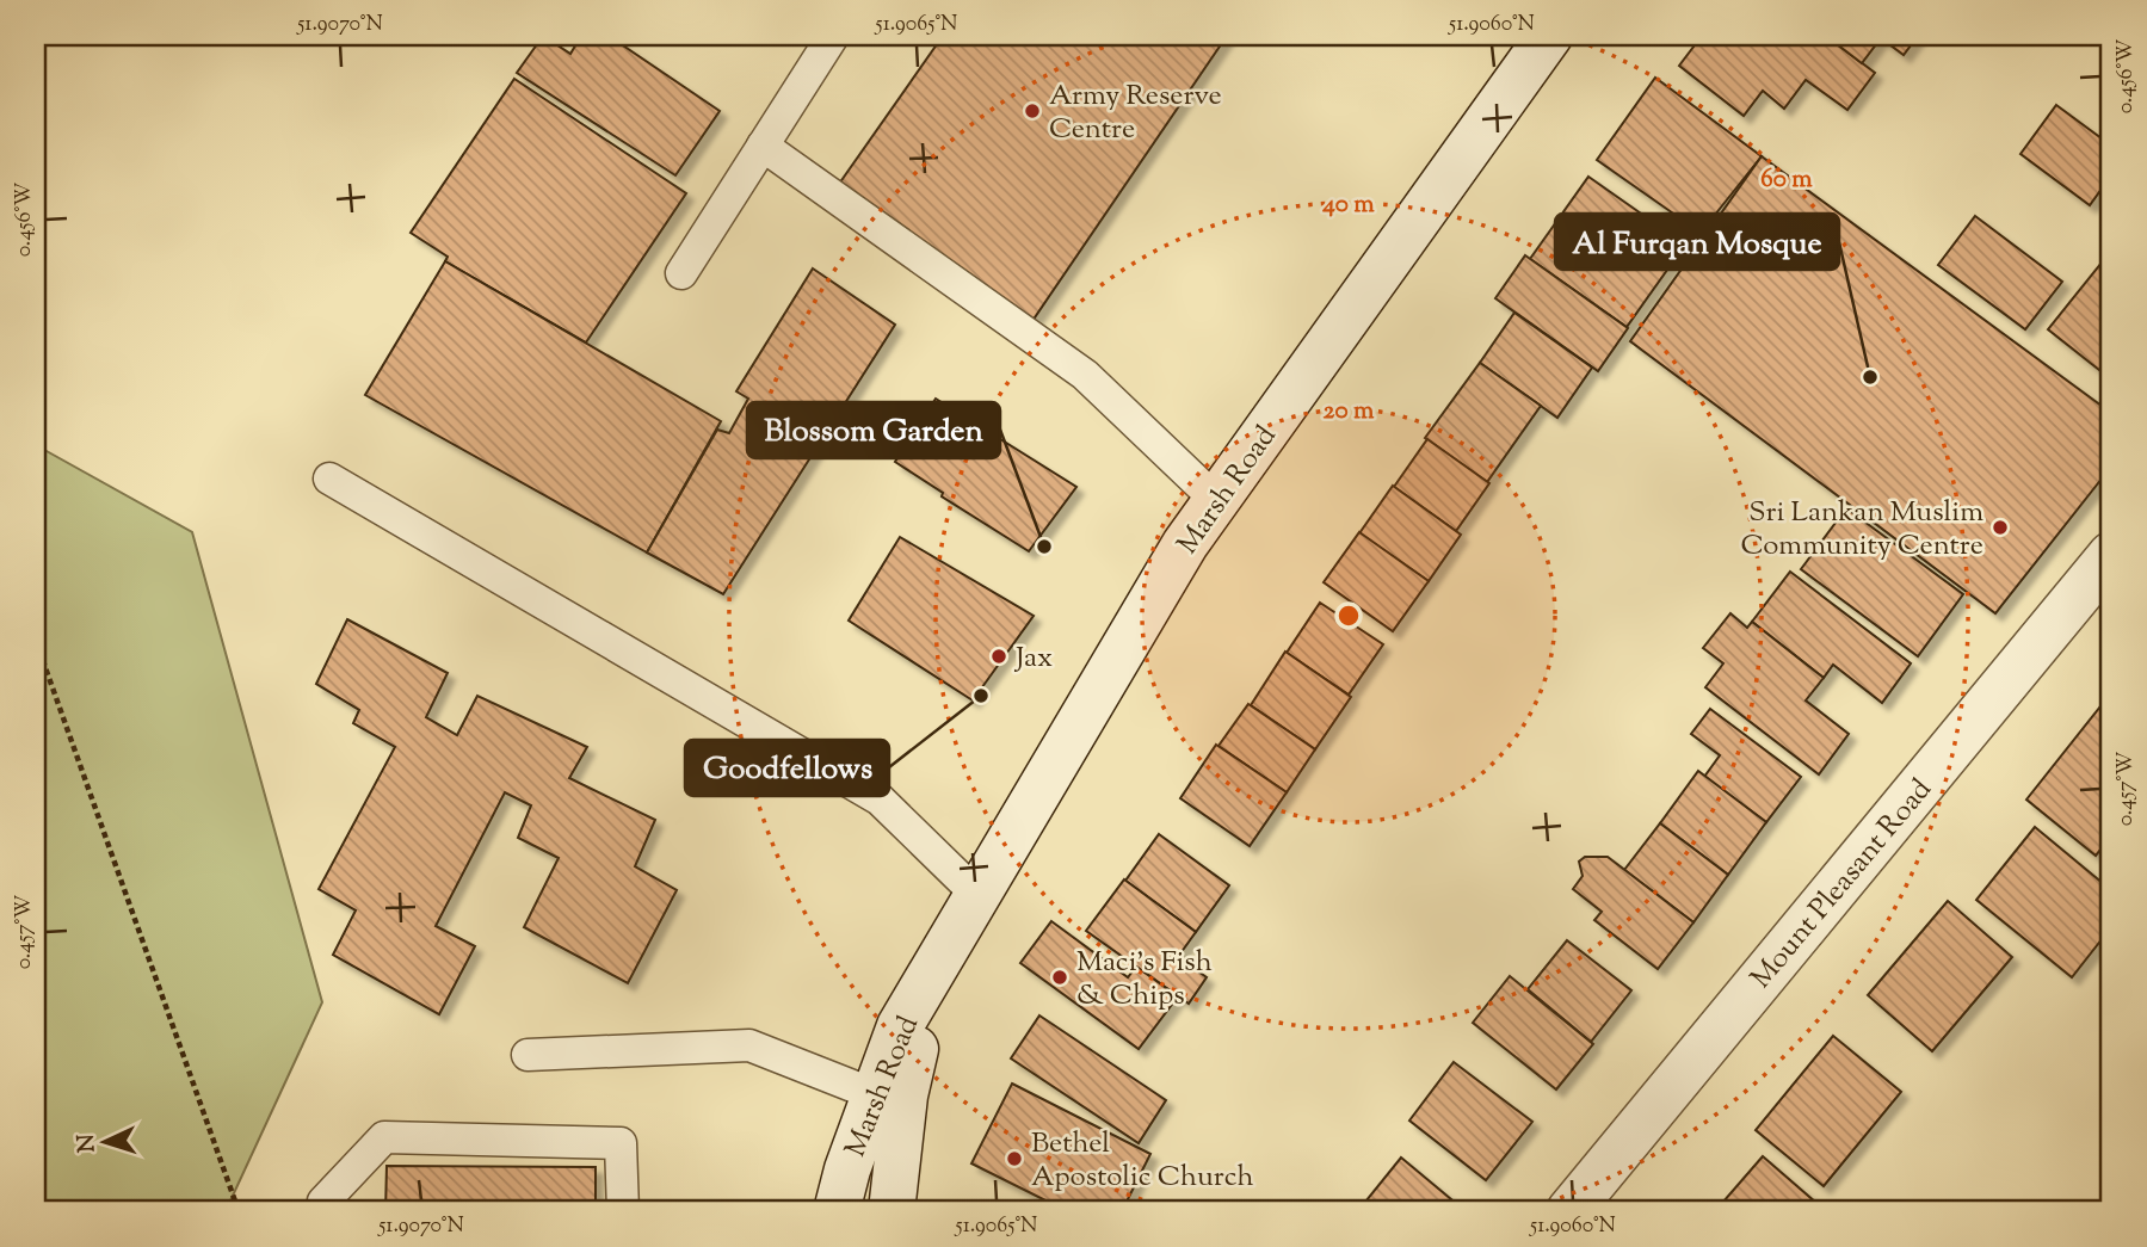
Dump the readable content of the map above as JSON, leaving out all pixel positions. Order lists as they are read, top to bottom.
{
  "streets": {
    "main road": ["Marsh Road", "Mount Pleasant Road"]
  },
  "places": [
    "Army Reserve Centre",
    "Al Furqan Mosque",
    "Sri Lankan Muslim Community Centre",
    "Blossom Garden",
    "Jax",
    "Goodfellows",
    "Maci's Fish & Chips",
    "Bethel Apostolic Church"
  ],
  "north": "left",
  "coordinates": [
    "51.9070°N",
    "51.9065°N",
    "51.9060°N",
    "0.456°W",
    "0.457°W"
  ],
  "rings": ["60 m", "40 m", "20 m"]
}
